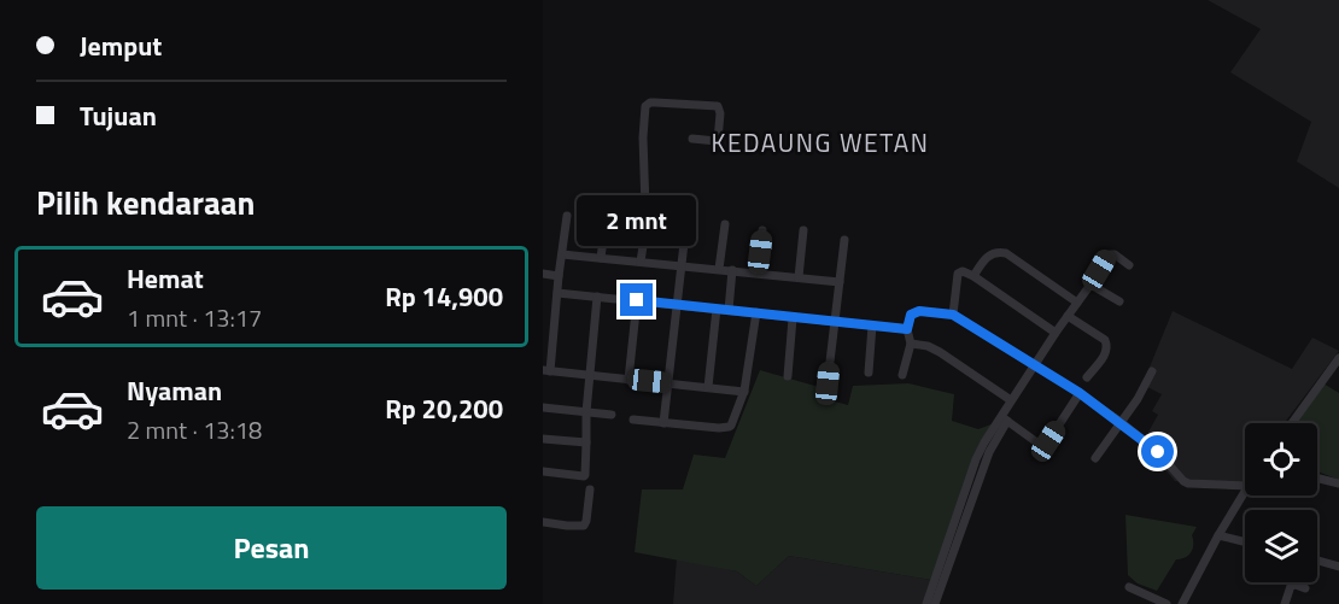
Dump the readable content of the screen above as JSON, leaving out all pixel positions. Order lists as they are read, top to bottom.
{
  "districts": ["KEDAUNG WETAN"],
  "page": {
    "banner": ["Jemput", "Tujuan"],
    "heading": "Pilih kendaraan",
    "bubble": "2 mnt",
    "list": [
      {
        "name": "Hemat",
        "note": "1 mnt · 13:17",
        "value": "Rp 14,900"
      },
      {
        "name": "Nyaman",
        "note": "2 mnt · 13:18",
        "value": "Rp 20,200"
      }
    ],
    "buttons": "Pesan"
  }
}
